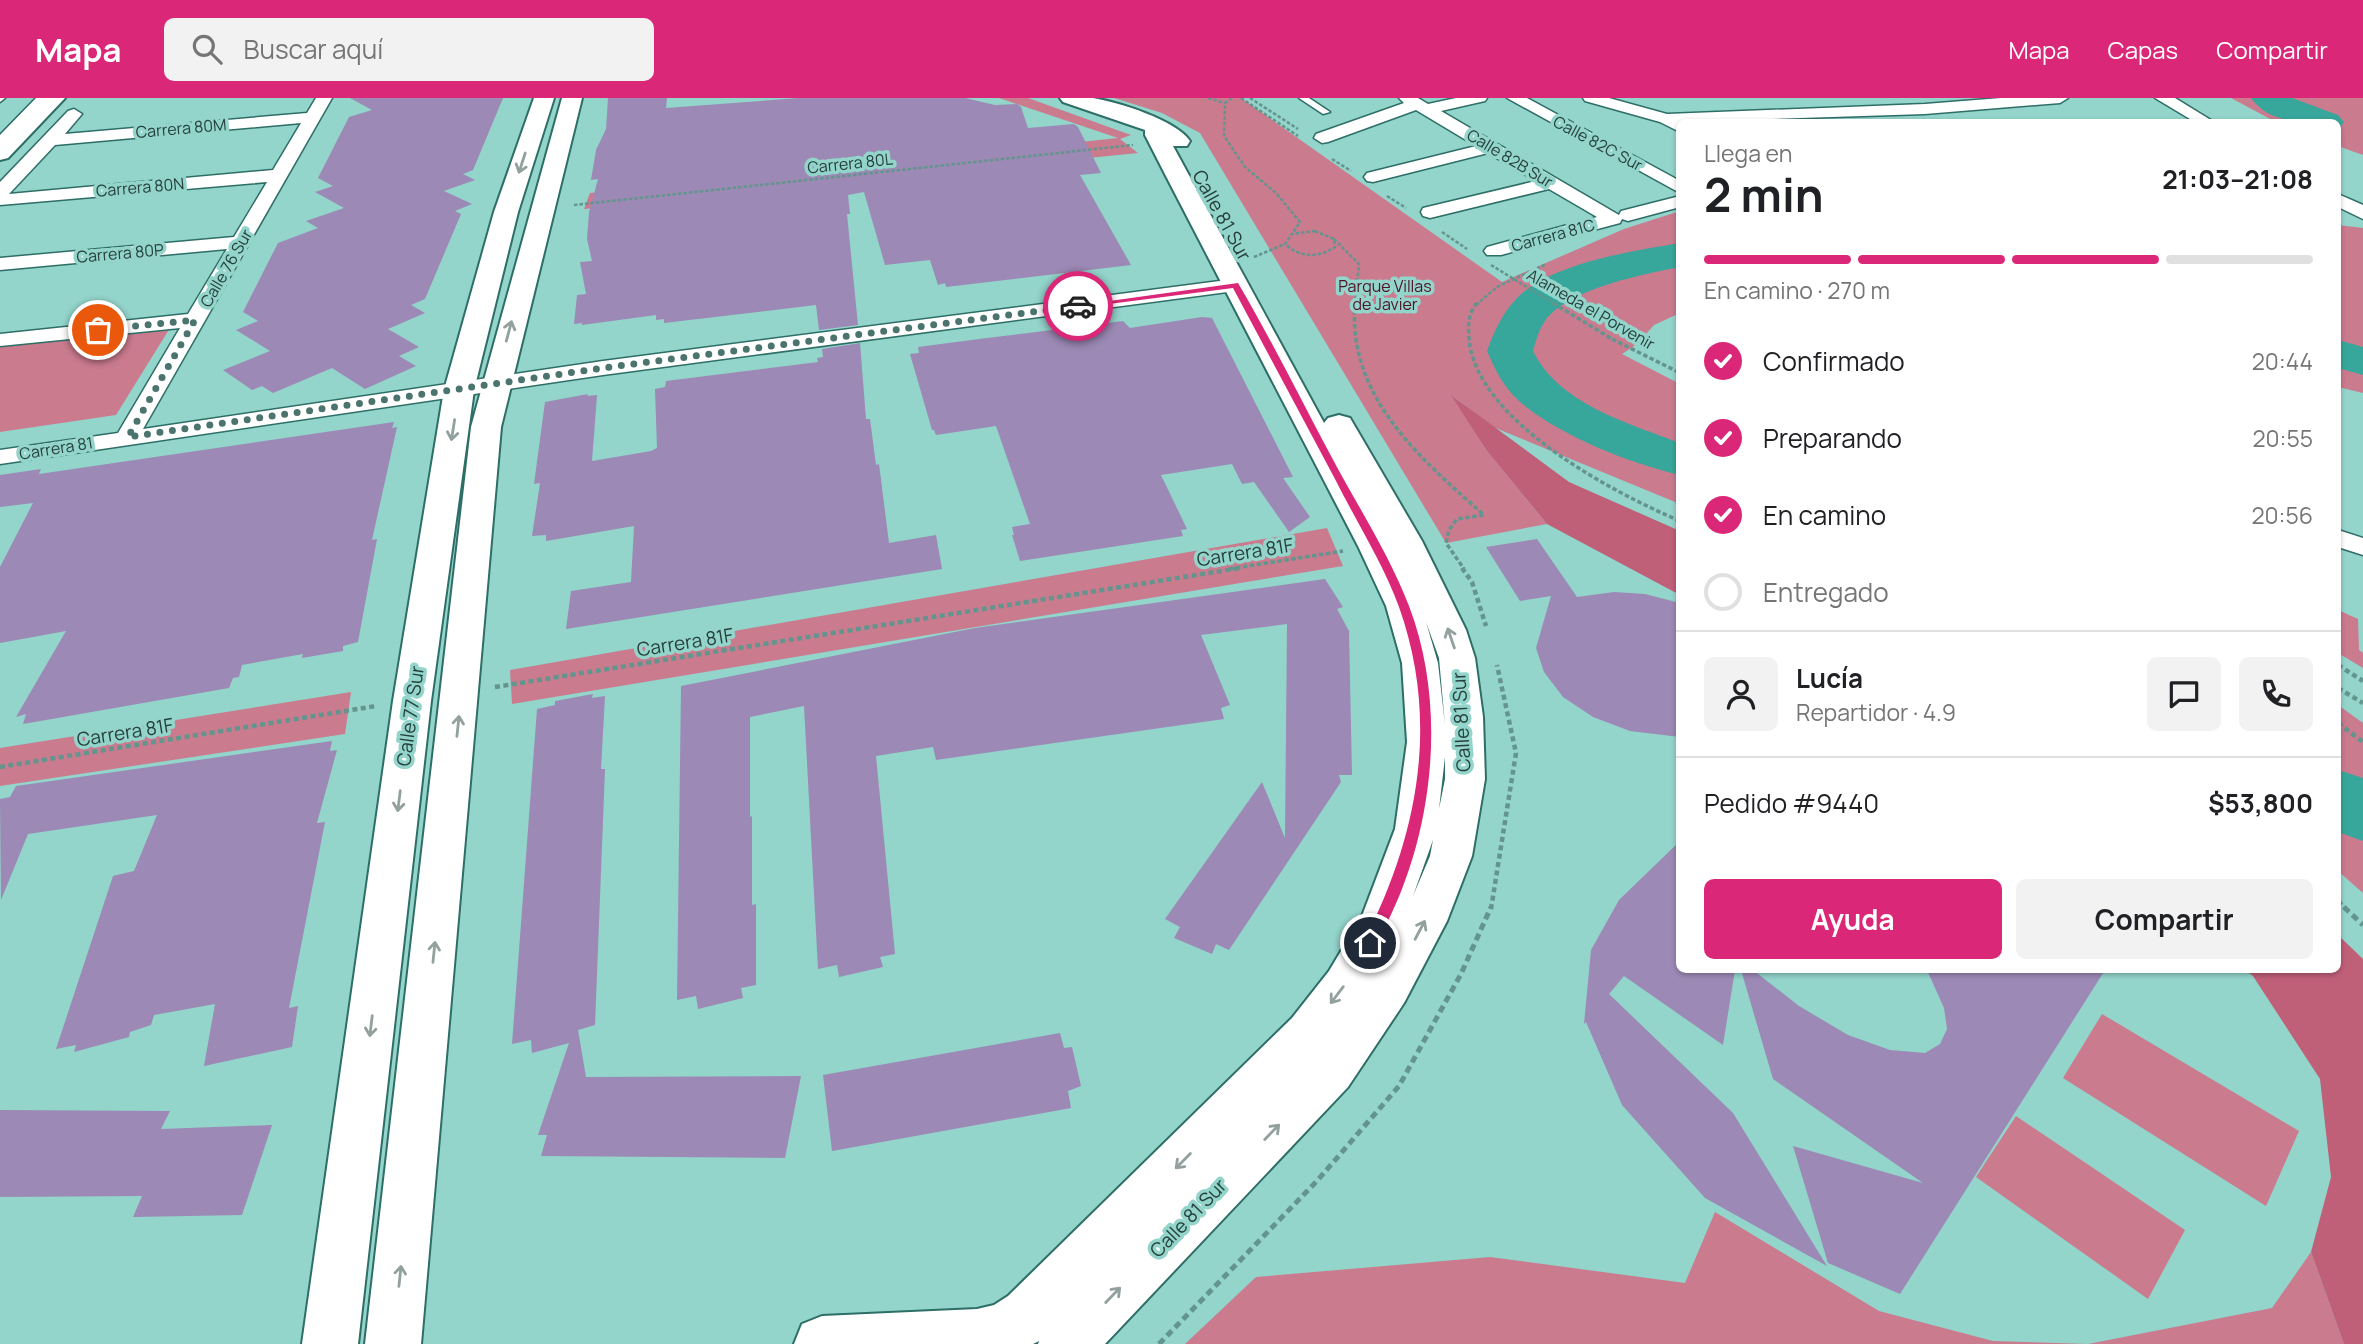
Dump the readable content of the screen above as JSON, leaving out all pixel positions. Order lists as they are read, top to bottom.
{
  "streets": {
    "street": [
      "Carrera 80M",
      "Calle 82C Sur",
      "Calle 82B Sur",
      "Carrera 80N",
      "Calle 81 Sur",
      "Carrera 81C",
      "Carrera 80P",
      "Calle 76 Sur",
      "Carrera 81",
      "Calle 77 Sur"
    ],
    "path": ["Carrera 80L", "Alameda el Porvenir", "Carrera 81F"]
  },
  "crossings": [
    ["Carrera 80M", "Calle 76 Sur"],
    ["Calle 82B Sur", "Carrera 81C"],
    ["Carrera 80L", "Calle 81 Sur"],
    ["Carrera 80N", "Calle 76 Sur"],
    ["Calle 81 Sur", "Carrera 81"],
    ["Calle 81 Sur", "Carrera 81F"],
    ["Carrera 81C", "Alameda el Porvenir"],
    ["Carrera 80P", "Calle 76 Sur"],
    ["Calle 76 Sur", "Carrera 81"],
    ["Carrera 81", "Calle 77 Sur"],
    ["Carrera 81F", "Calle 77 Sur"]
  ],
  "parks": ["Parque Villas de Javier"],
  "page": {
    "header": "Mapa",
    "search": "Buscar aquí",
    "nav": ["Mapa", "Capas", "Compartir"],
    "heading": ["2 min", "Llega en", "21:03–21:08"],
    "panel": [
      "Lucía",
      "Repartidor · 4.9",
      "Pedido #9440",
      "$53,800"
    ],
    "bar": "En camino · 270 m",
    "list": [
      ["Confirmado", "20:44"],
      ["Preparando", "20:55"],
      ["En camino", "20:56"],
      "Entregado"
    ],
    "buttons": ["Ayuda", "Compartir"]
  }
}
